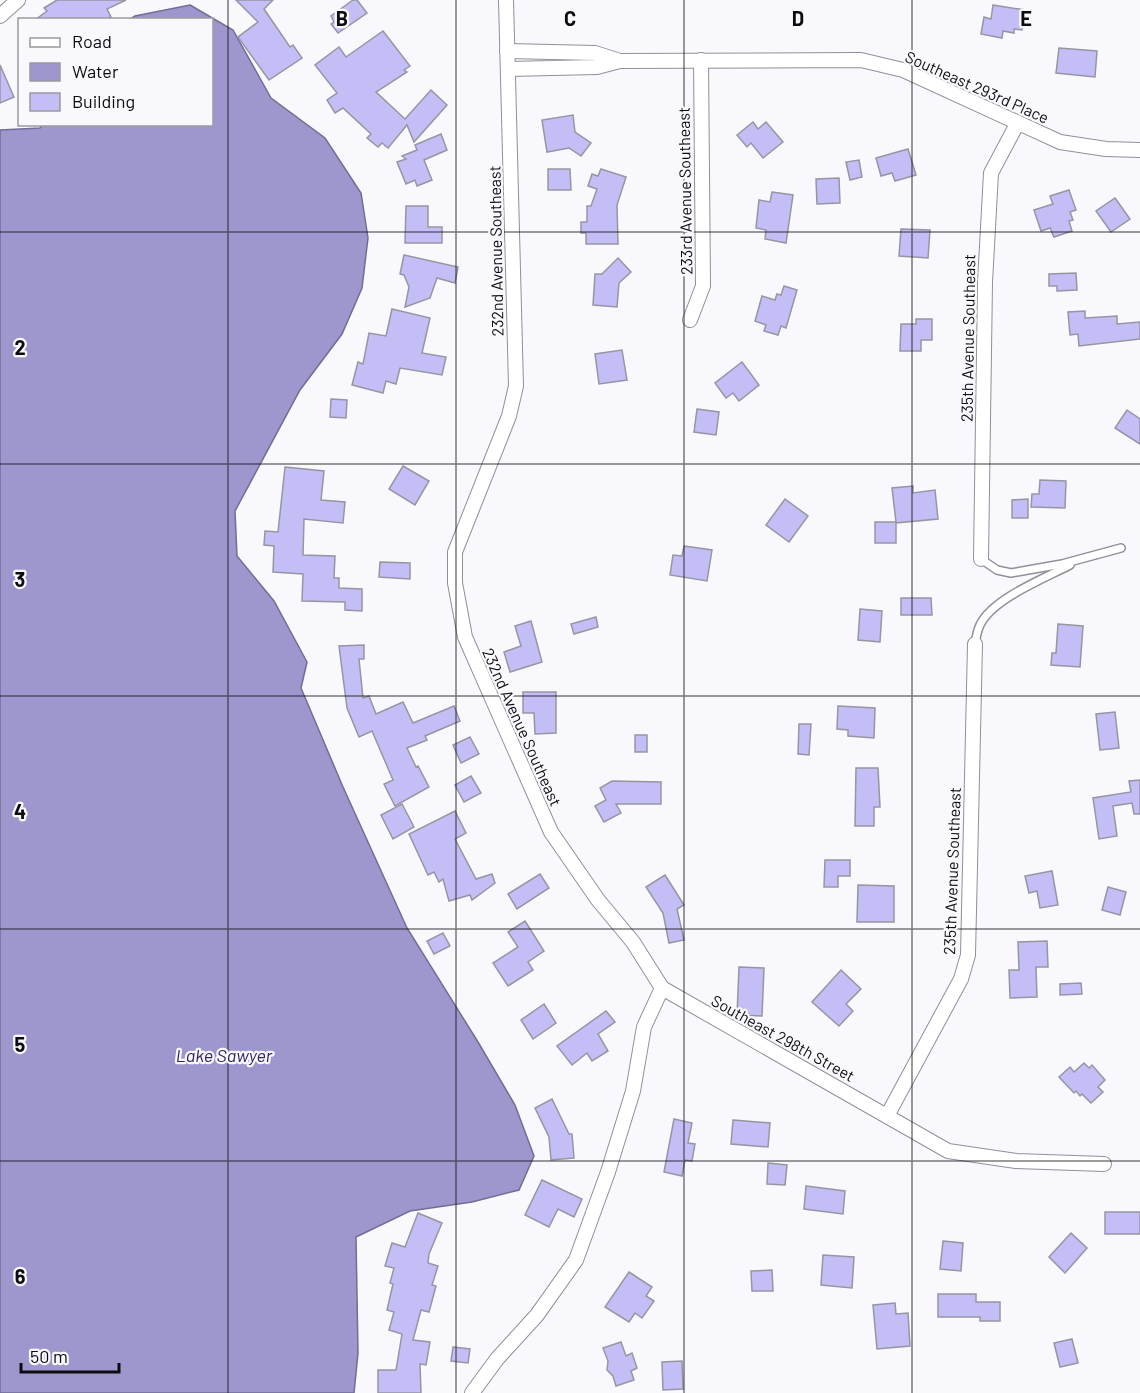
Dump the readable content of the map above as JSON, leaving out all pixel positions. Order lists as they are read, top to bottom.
{
  "streets": {
    "street": [
      "Southeast 293rd Place",
      "233rd Avenue Southeast",
      "232nd Avenue Southeast",
      "235th Avenue Southeast",
      "Southeast 298th Street"
    ]
  },
  "crossings": [
    ["Southeast 293rd Place", "233rd Avenue Southeast"],
    ["Southeast 293rd Place", "232nd Avenue Southeast"],
    ["Southeast 293rd Place", "235th Avenue Southeast"],
    ["232nd Avenue Southeast", "Southeast 298th Street"],
    ["235th Avenue Southeast", "Southeast 298th Street"]
  ],
  "water": ["Lake Sawyer"],
  "legend": ["Road", "Water", "Building"],
  "scale_bar": "50 m",
  "grid": {
    "columns": [
      "B",
      "C",
      "D",
      "E"
    ],
    "rows": [
      "2",
      "3",
      "4",
      "5",
      "6"
    ]
  }
}
